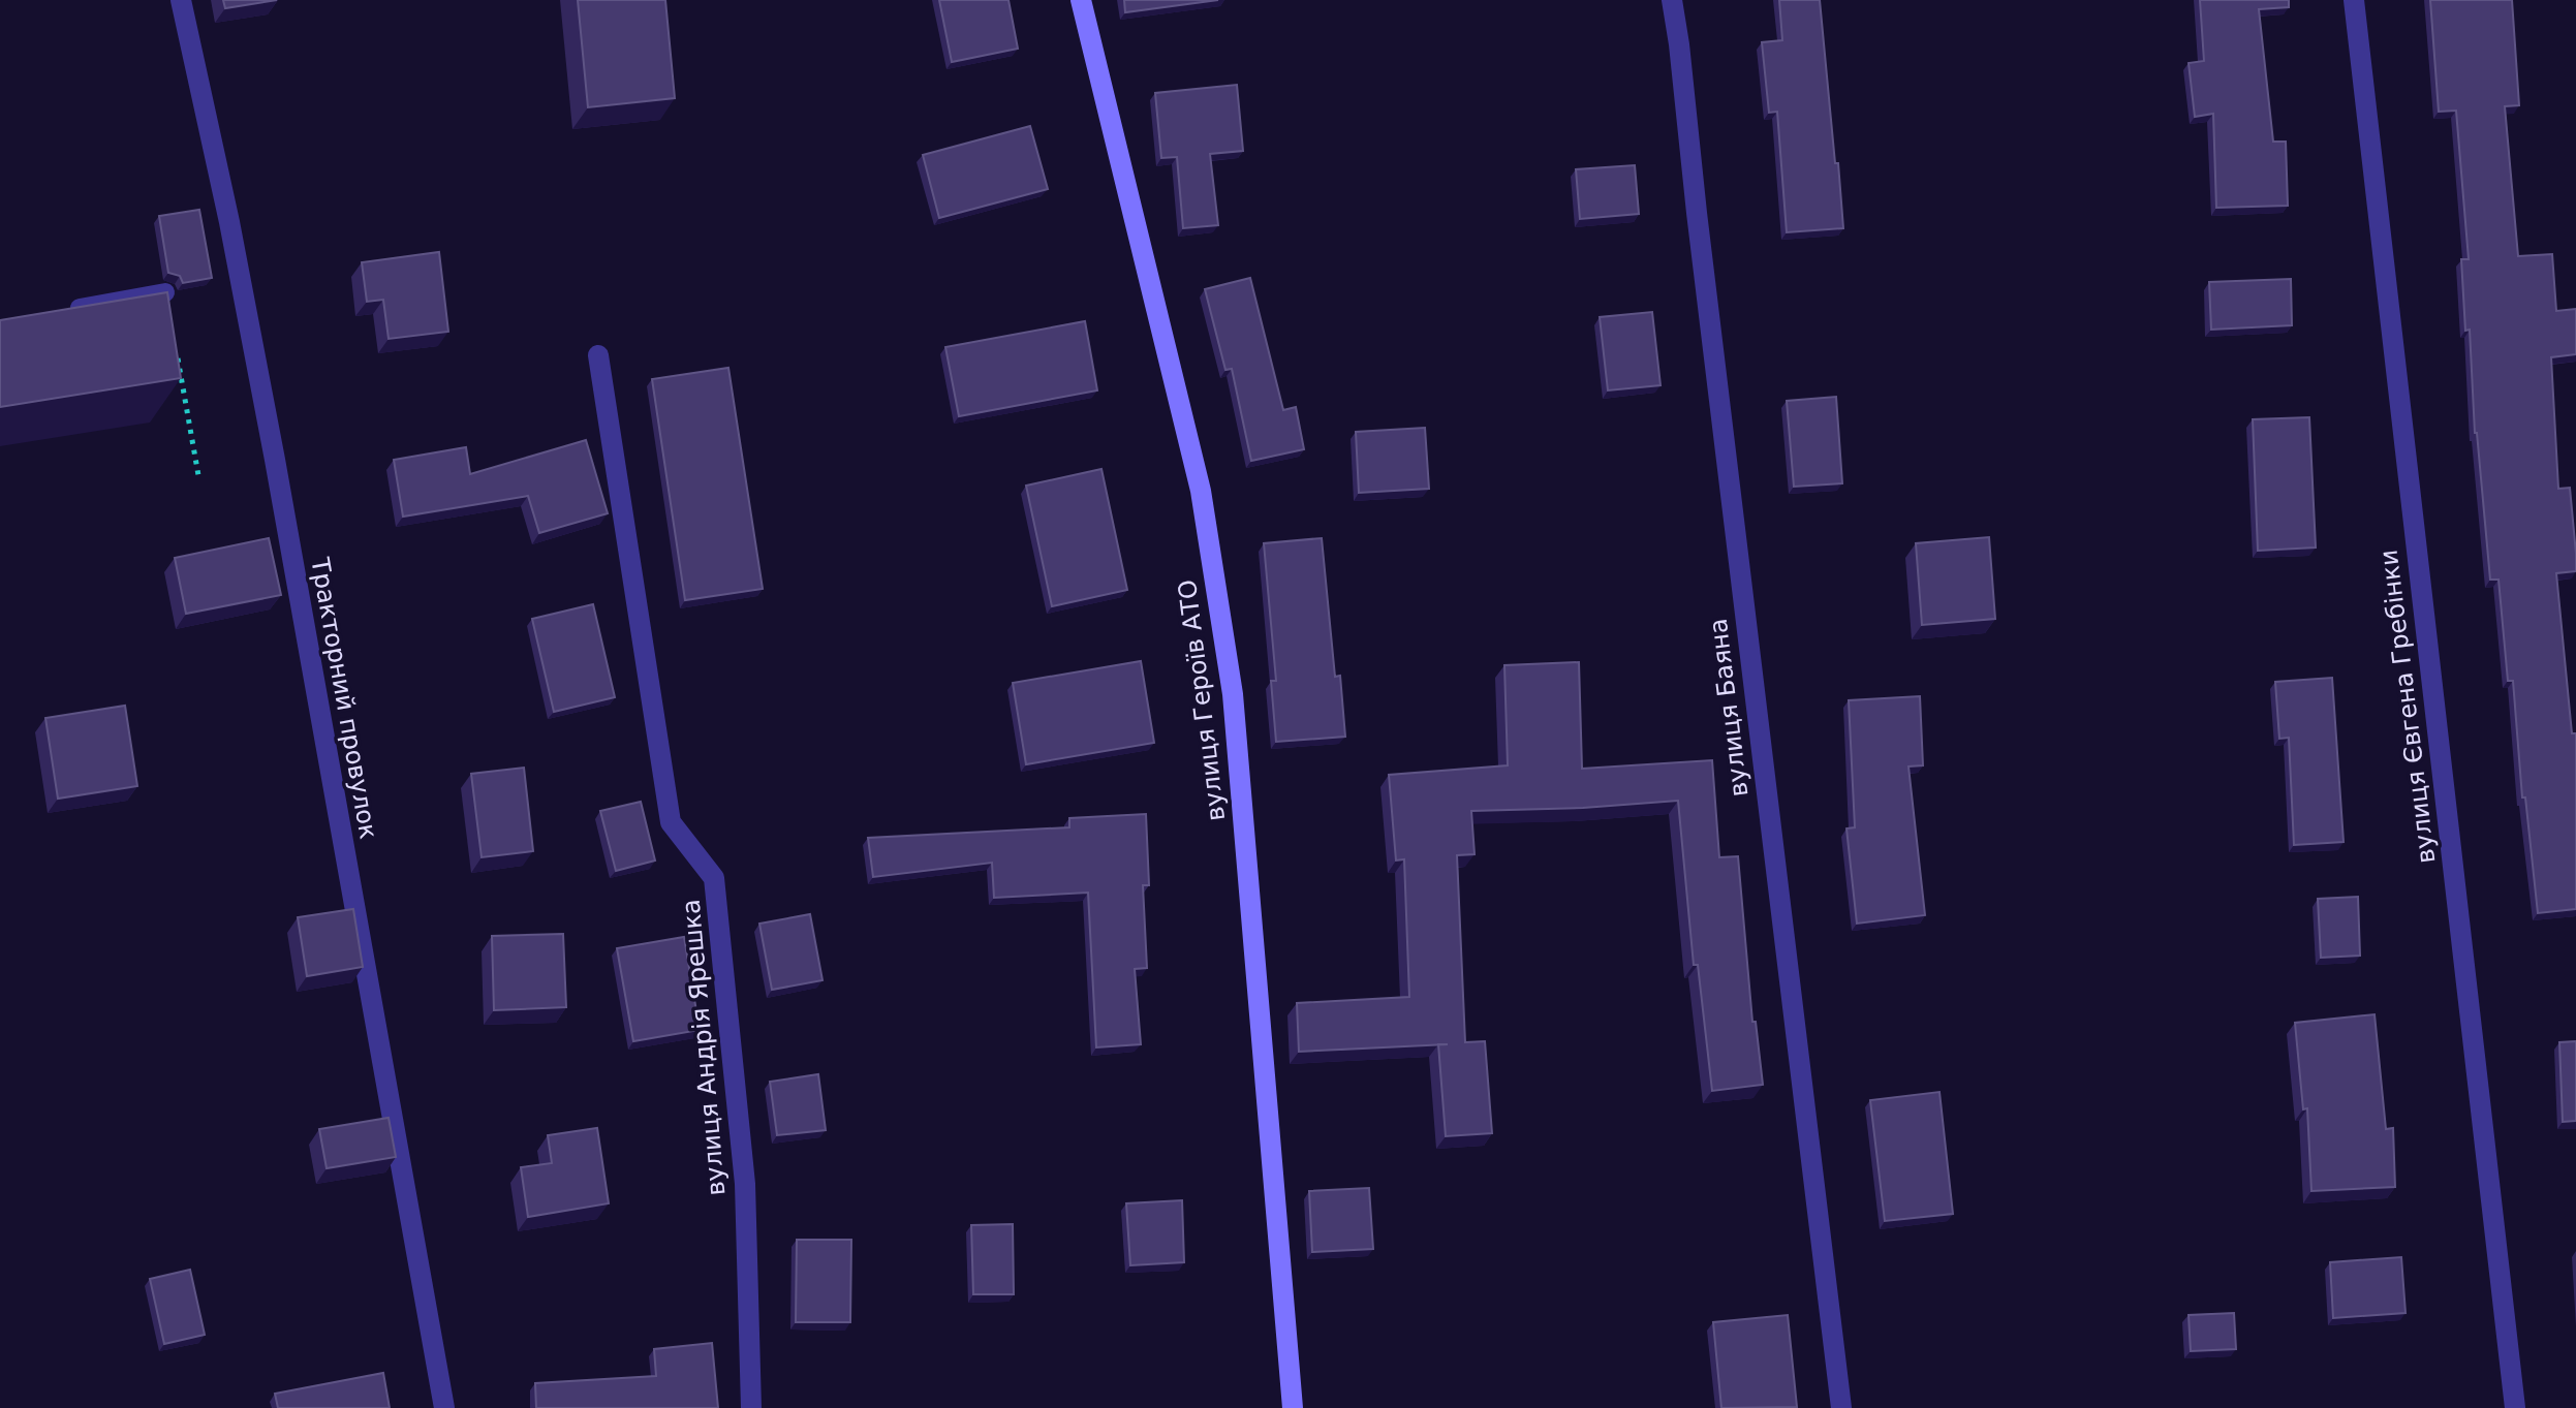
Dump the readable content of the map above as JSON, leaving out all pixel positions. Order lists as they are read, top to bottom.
{
  "streets": {
    "street": [
      "Тракторний провулок",
      "вулиця Героїв АТО",
      "вулиця Євгена Гребінки",
      "вулиця Баяна",
      "вулиця Андрія Ярешка"
    ]
  }
}
